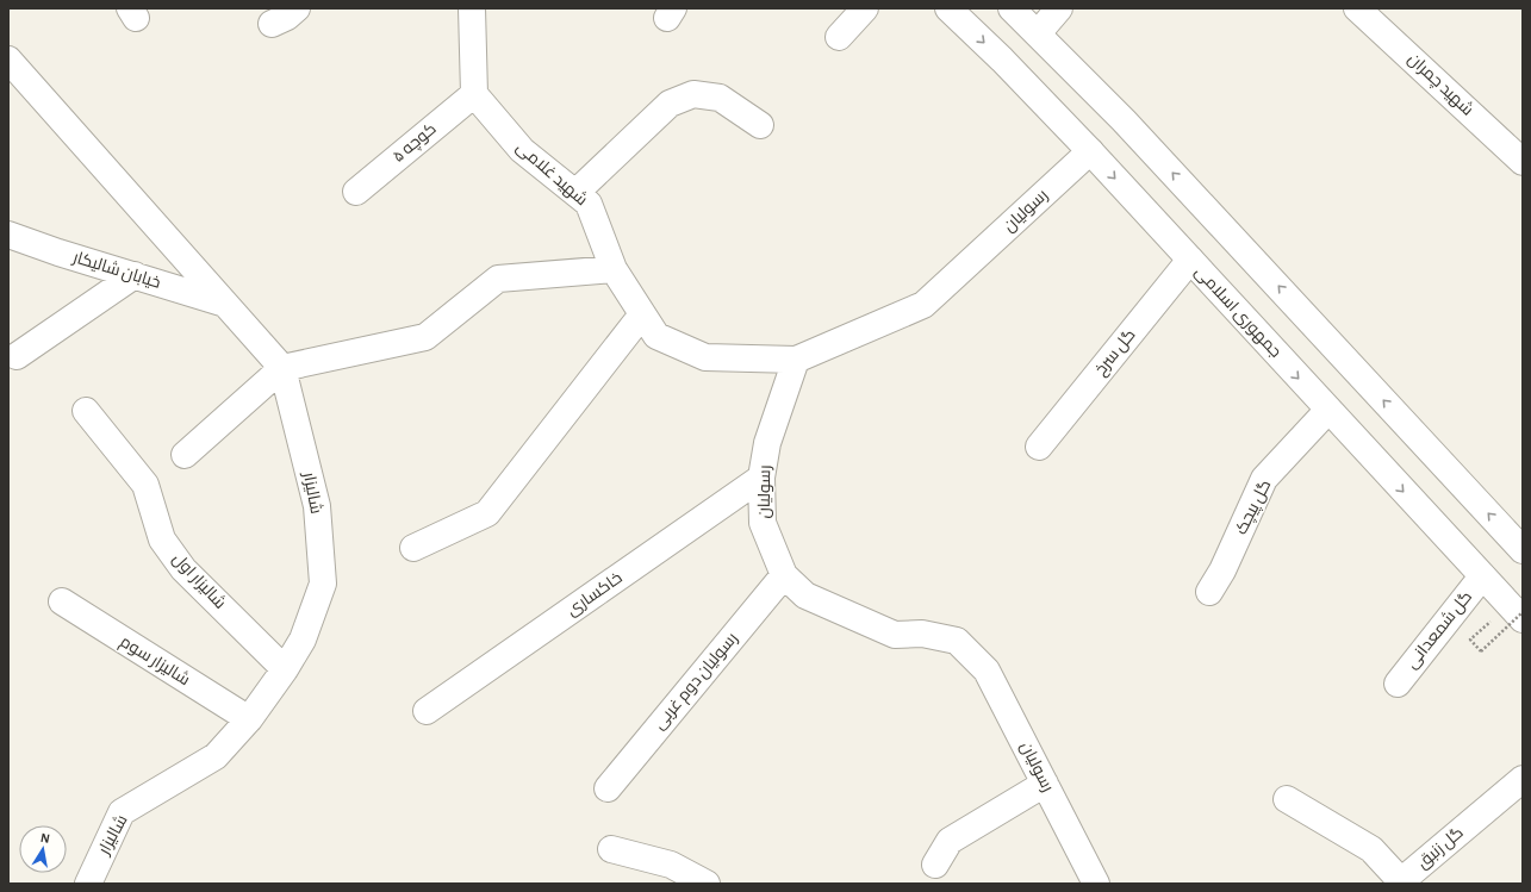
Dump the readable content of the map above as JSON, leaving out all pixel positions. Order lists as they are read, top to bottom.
{
  "streets": {
    "street": [
      "شهید چمران",
      "کوچه ۵",
      "شهید غلامی",
      "رسولیان",
      "خیابان شالیکار",
      "جمهوری اسلامی",
      "گل سرخ",
      "شالیزار",
      "گل پیچک",
      "شالیزار اول",
      "خاکساری",
      "گل شمعدانی",
      "شالیزار سوم",
      "رسولیان دوم غربی",
      "گل زنبق"
    ]
  },
  "crossings": [
    ["کوچه ۵", "شهید غلامی"],
    ["شهید غلامی", "رسولیان"],
    ["رسولیان", "جمهوری اسلامی"],
    ["رسولیان", "خاکساری"],
    ["رسولیان", "رسولیان دوم غربی"],
    ["جمهوری اسلامی", "گل سرخ"],
    ["جمهوری اسلامی", "گل پیچک"],
    ["جمهوری اسلامی", "گل شمعدانی"],
    ["شالیزار", "شالیزار اول"],
    ["شالیزار", "شالیزار سوم"]
  ],
  "north": "top"
}
